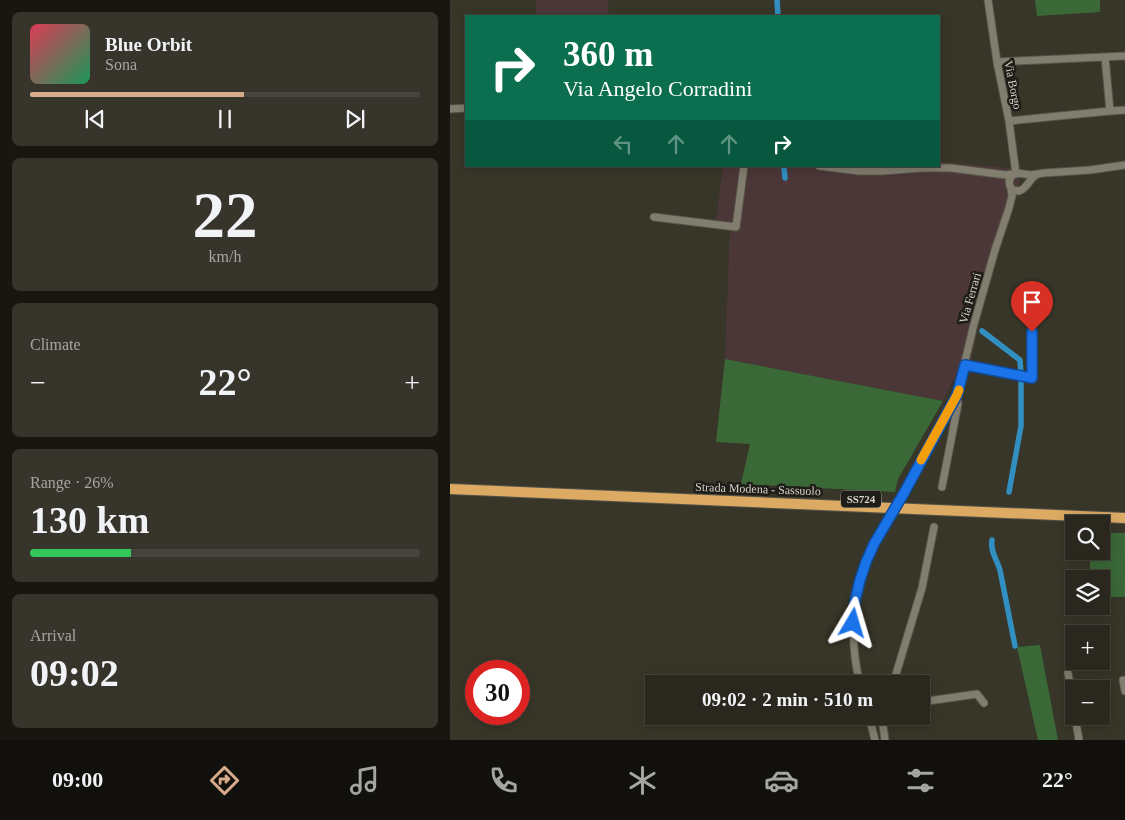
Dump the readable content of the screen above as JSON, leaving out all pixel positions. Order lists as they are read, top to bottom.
{
  "streets": {
    "highway": ["Strada Modena - Sassuolo", "SS724"],
    "street": ["Via Borgo", "Via Ferrari"]
  },
  "crossings": [
    ["Via Borgo", "Via Ferrari"]
  ],
  "page": {
    "turn": ["360 m", "Via Angelo Corradini"],
    "song": ["Blue Orbit", "Sona"],
    "tile": [
      ["22", "km/h"],
      "Climate",
      ["Range · 26%", "130 km"],
      ["Arrival", "09:02"]
    ],
    "heat": ["−", "22°", "+"],
    "map_buttons": ["+", "−"],
    "limit": "30",
    "trip": "09:02 · 2 min · 510 m",
    "tabs": ["09:00", "22°"]
  }
}
